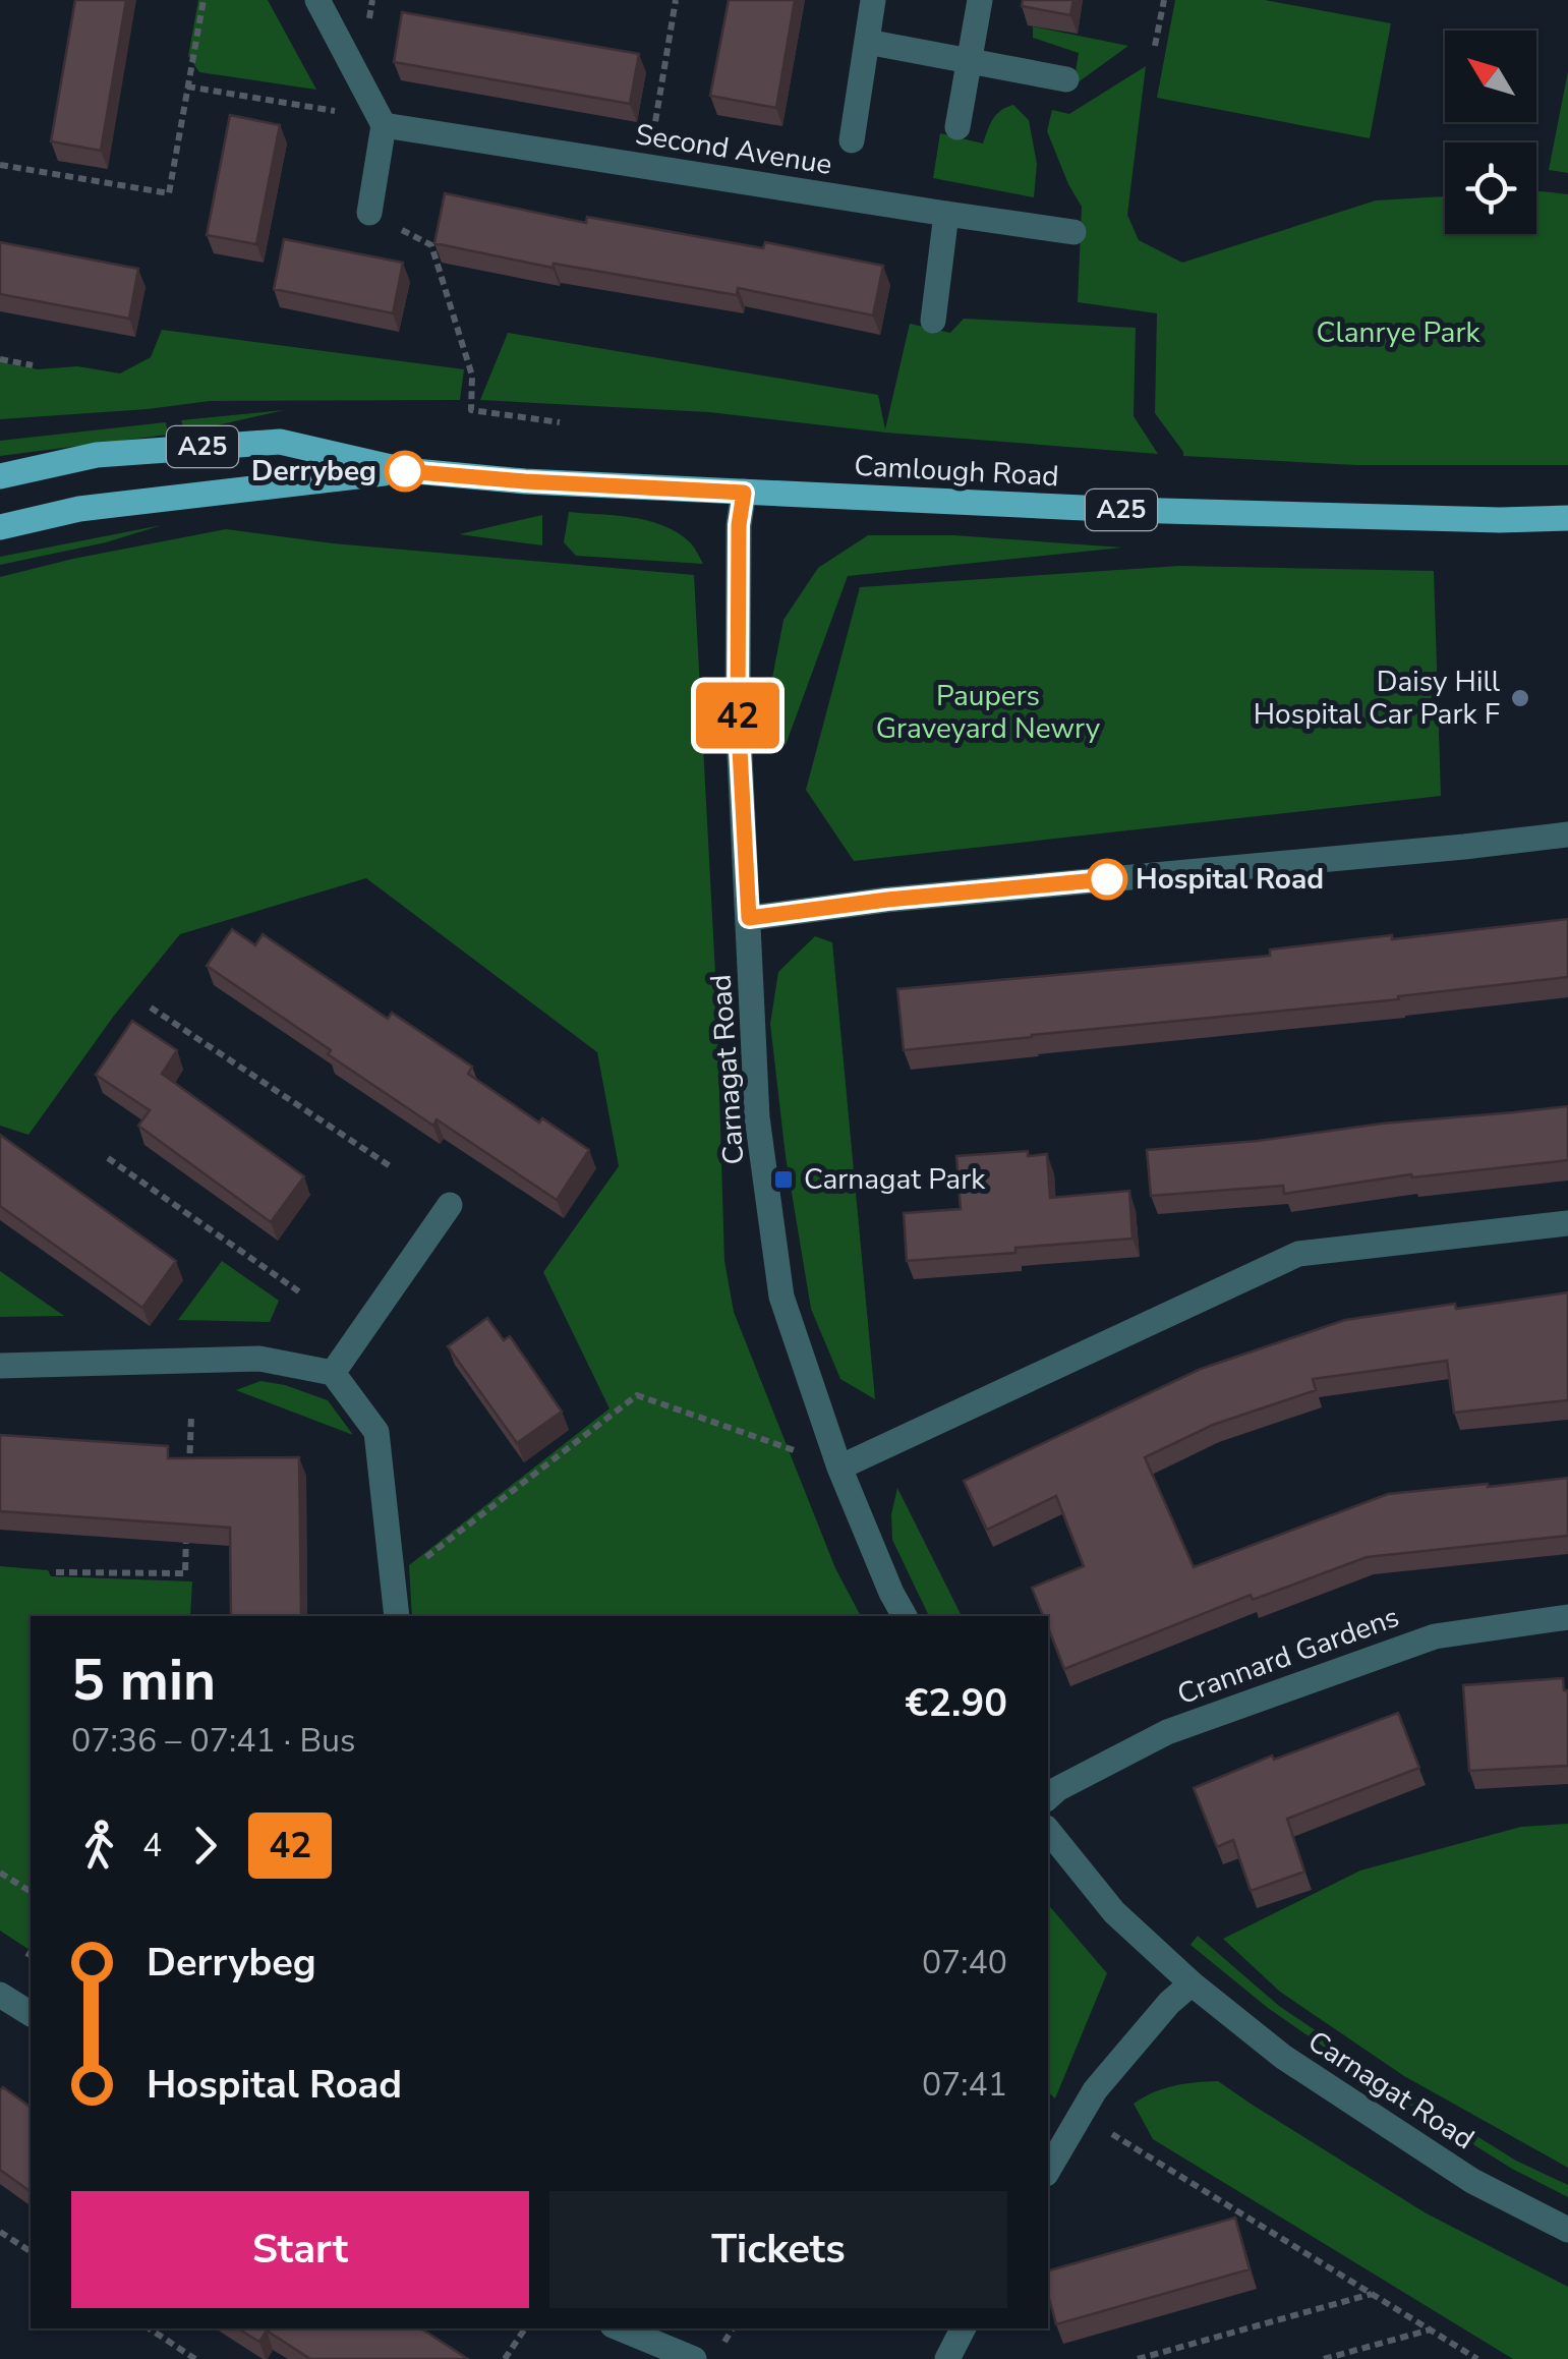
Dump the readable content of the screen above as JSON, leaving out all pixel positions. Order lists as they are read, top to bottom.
{
  "streets": {
    "main road": ["A25", "Camlough Road"],
    "street": ["Second Avenue", "Carnagat Road", "Crannard Gardens"]
  },
  "crossings": [
    ["Camlough Road", "Carnagat Road"]
  ],
  "parks": ["Clanrye Park", "Paupers Graveyard Newry"],
  "places": {
    "other": ["Derrybeg", "Daisy Hill Hospital Car Park F", "Hospital Road"],
    "transit": ["Carnagat Park"]
  },
  "lines": ["bus line 42"],
  "north": "top left",
  "page": {
    "on_map": "42",
    "heading": ["5 min", "07:36 – 07:41 · Bus", "€2.90"],
    "legs": ["4", "42"],
    "list": [
      {
        "name": "Derrybeg",
        "value": "07:40"
      },
      {
        "name": "Hospital Road",
        "value": "07:41"
      }
    ],
    "buttons": ["Start", "Tickets"]
  }
}
